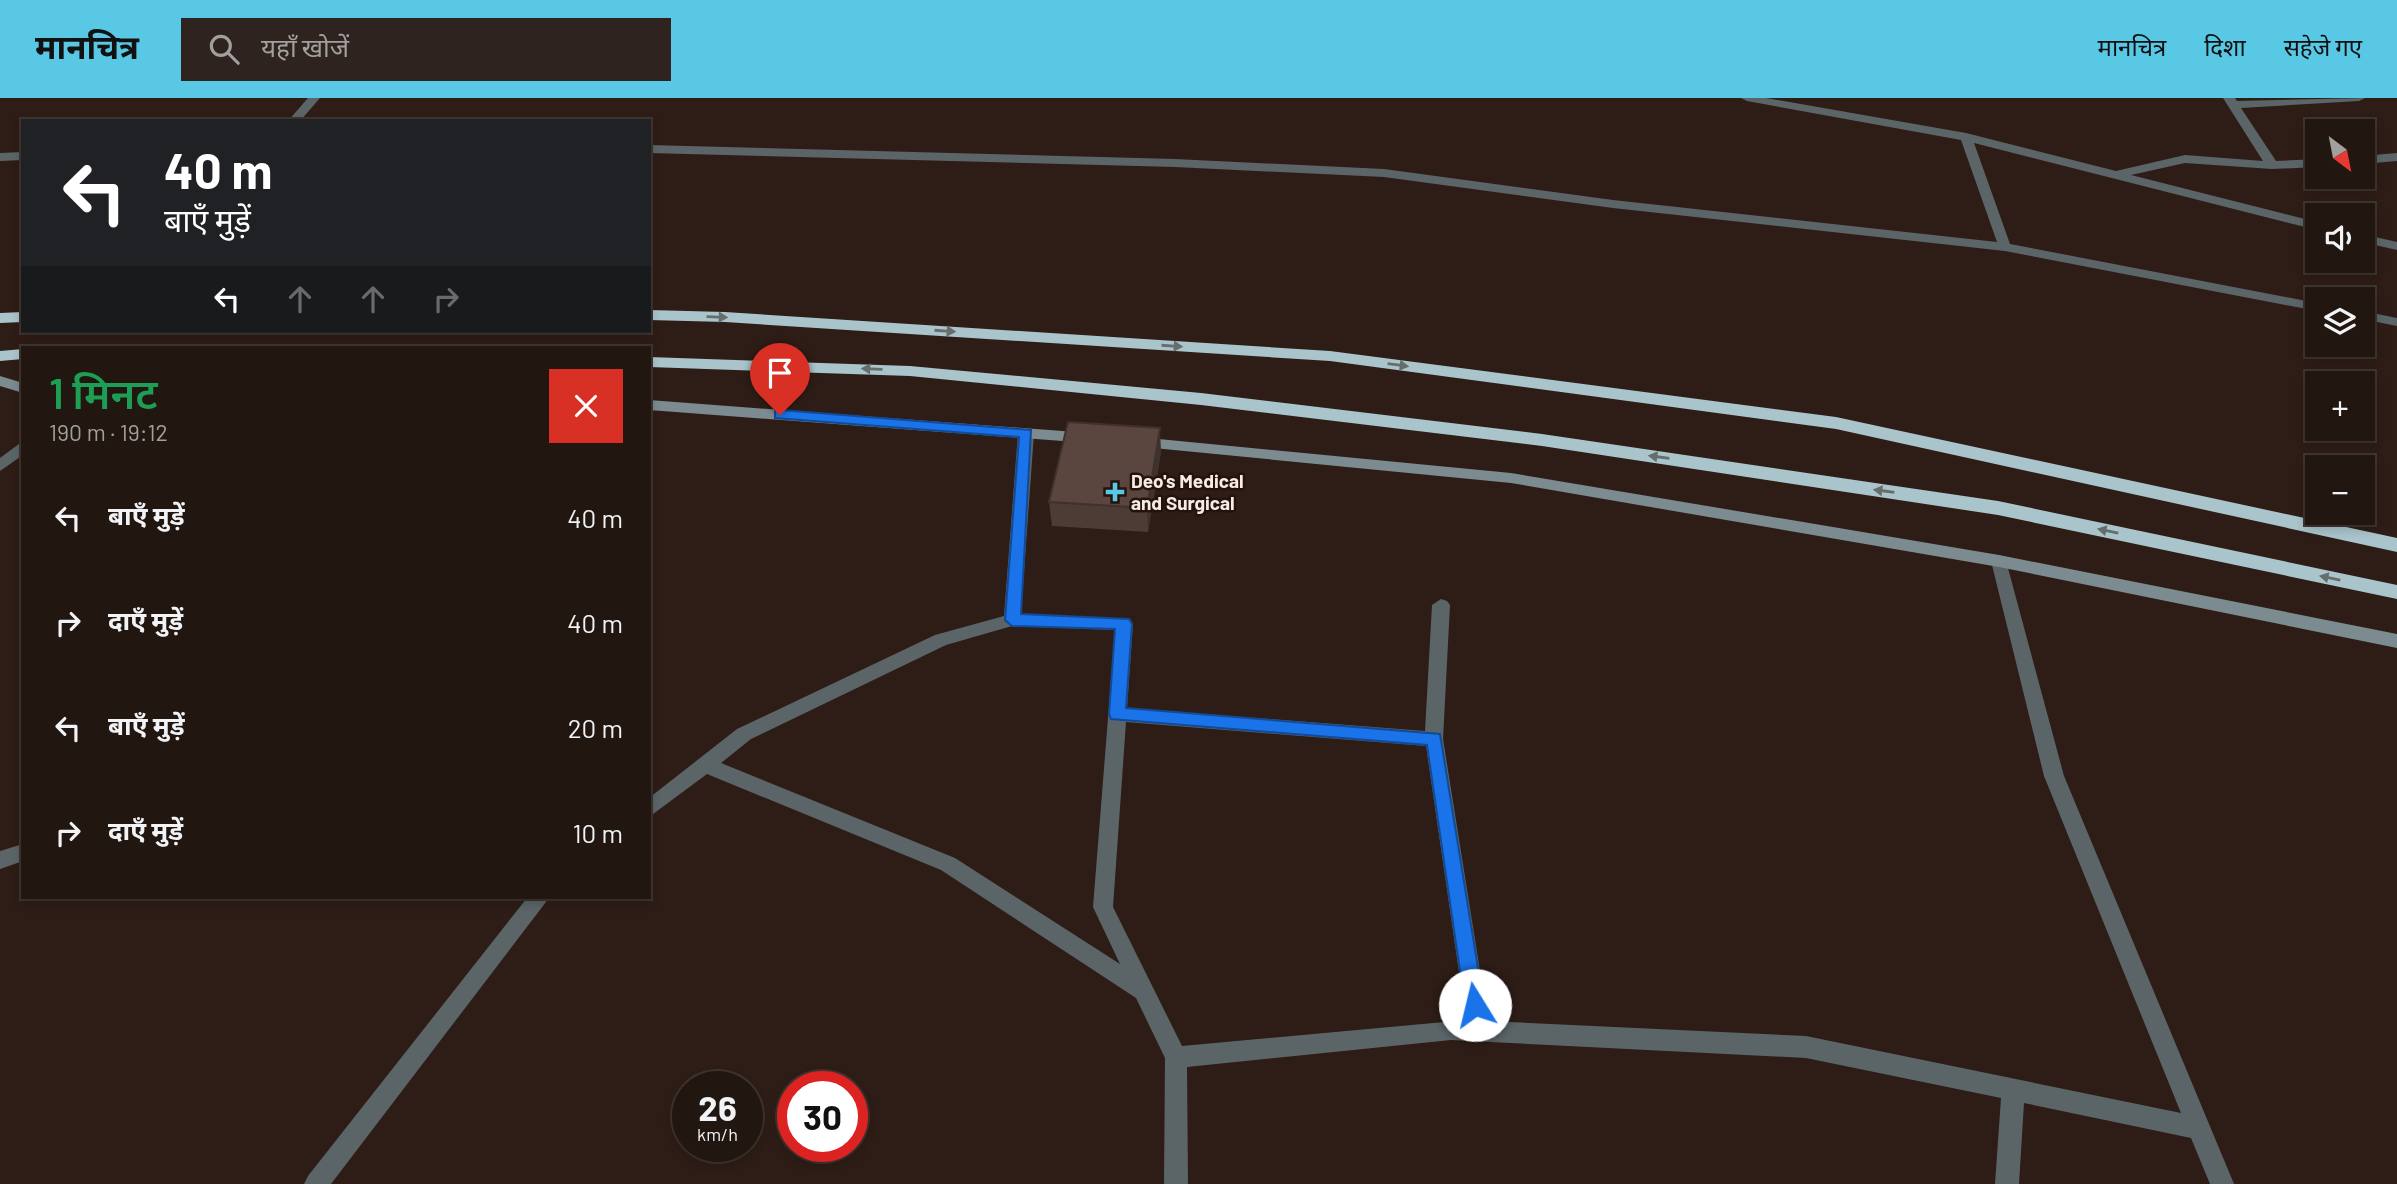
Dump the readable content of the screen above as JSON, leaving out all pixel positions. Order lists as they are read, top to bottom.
{
  "places": {
    "health": ["Deo's Medical and Surgical"]
  },
  "north": "bottom right",
  "page": {
    "header": "मानचित्र",
    "search": "यहाँ खोजें",
    "nav": ["मानचित्र", "दिशा", "सहेजे गए"],
    "map_buttons": ["+", "−"],
    "turn": ["40 m", "बाएँ मुड़ें"],
    "heading": ["1 मिनट", "190 m · 19:12"],
    "list": [
      {
        "name": "बाएँ मुड़ें",
        "value": "40 m"
      },
      {
        "name": "दाएँ मुड़ें",
        "value": "40 m"
      },
      {
        "name": "बाएँ मुड़ें",
        "value": "20 m"
      },
      {
        "name": "दाएँ मुड़ें",
        "value": "10 m"
      }
    ],
    "speed": "26 km/h",
    "limit": "30"
  }
}
